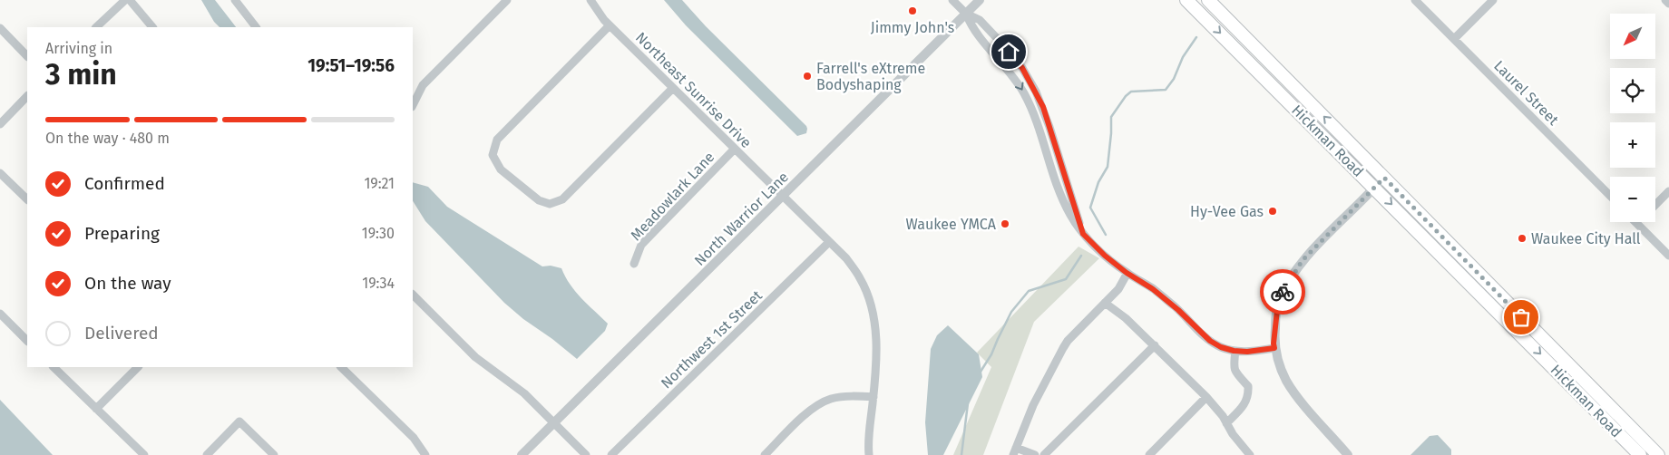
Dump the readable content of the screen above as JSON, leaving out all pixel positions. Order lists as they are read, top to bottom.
{
  "streets": {
    "highway": ["Hickman Road"],
    "street": [
      "Northeast Sunrise Drive",
      "Laurel Street",
      "Meadowlark Lane",
      "North Warrior Lane",
      "Northwest 1st Street"
    ]
  },
  "crossings": [
    ["Northeast Sunrise Drive", "Meadowlark Lane"],
    ["Northeast Sunrise Drive", "North Warrior Lane"],
    ["Northeast Sunrise Drive", "Northwest 1st Street"]
  ],
  "places": [
    "Jimmy John's",
    "Farrell's eXtreme Bodyshaping",
    "Hy-Vee Gas",
    "Waukee YMCA",
    "Waukee City Hall"
  ],
  "north": "bottom left",
  "page": {
    "map_buttons": ["+", "−"],
    "heading": ["3 min", "Arriving in", "19:51–19:56"],
    "bar": "On the way · 480 m",
    "list": [
      ["Confirmed", "19:21"],
      ["Preparing", "19:30"],
      ["On the way", "19:34"],
      "Delivered"
    ]
  }
}
